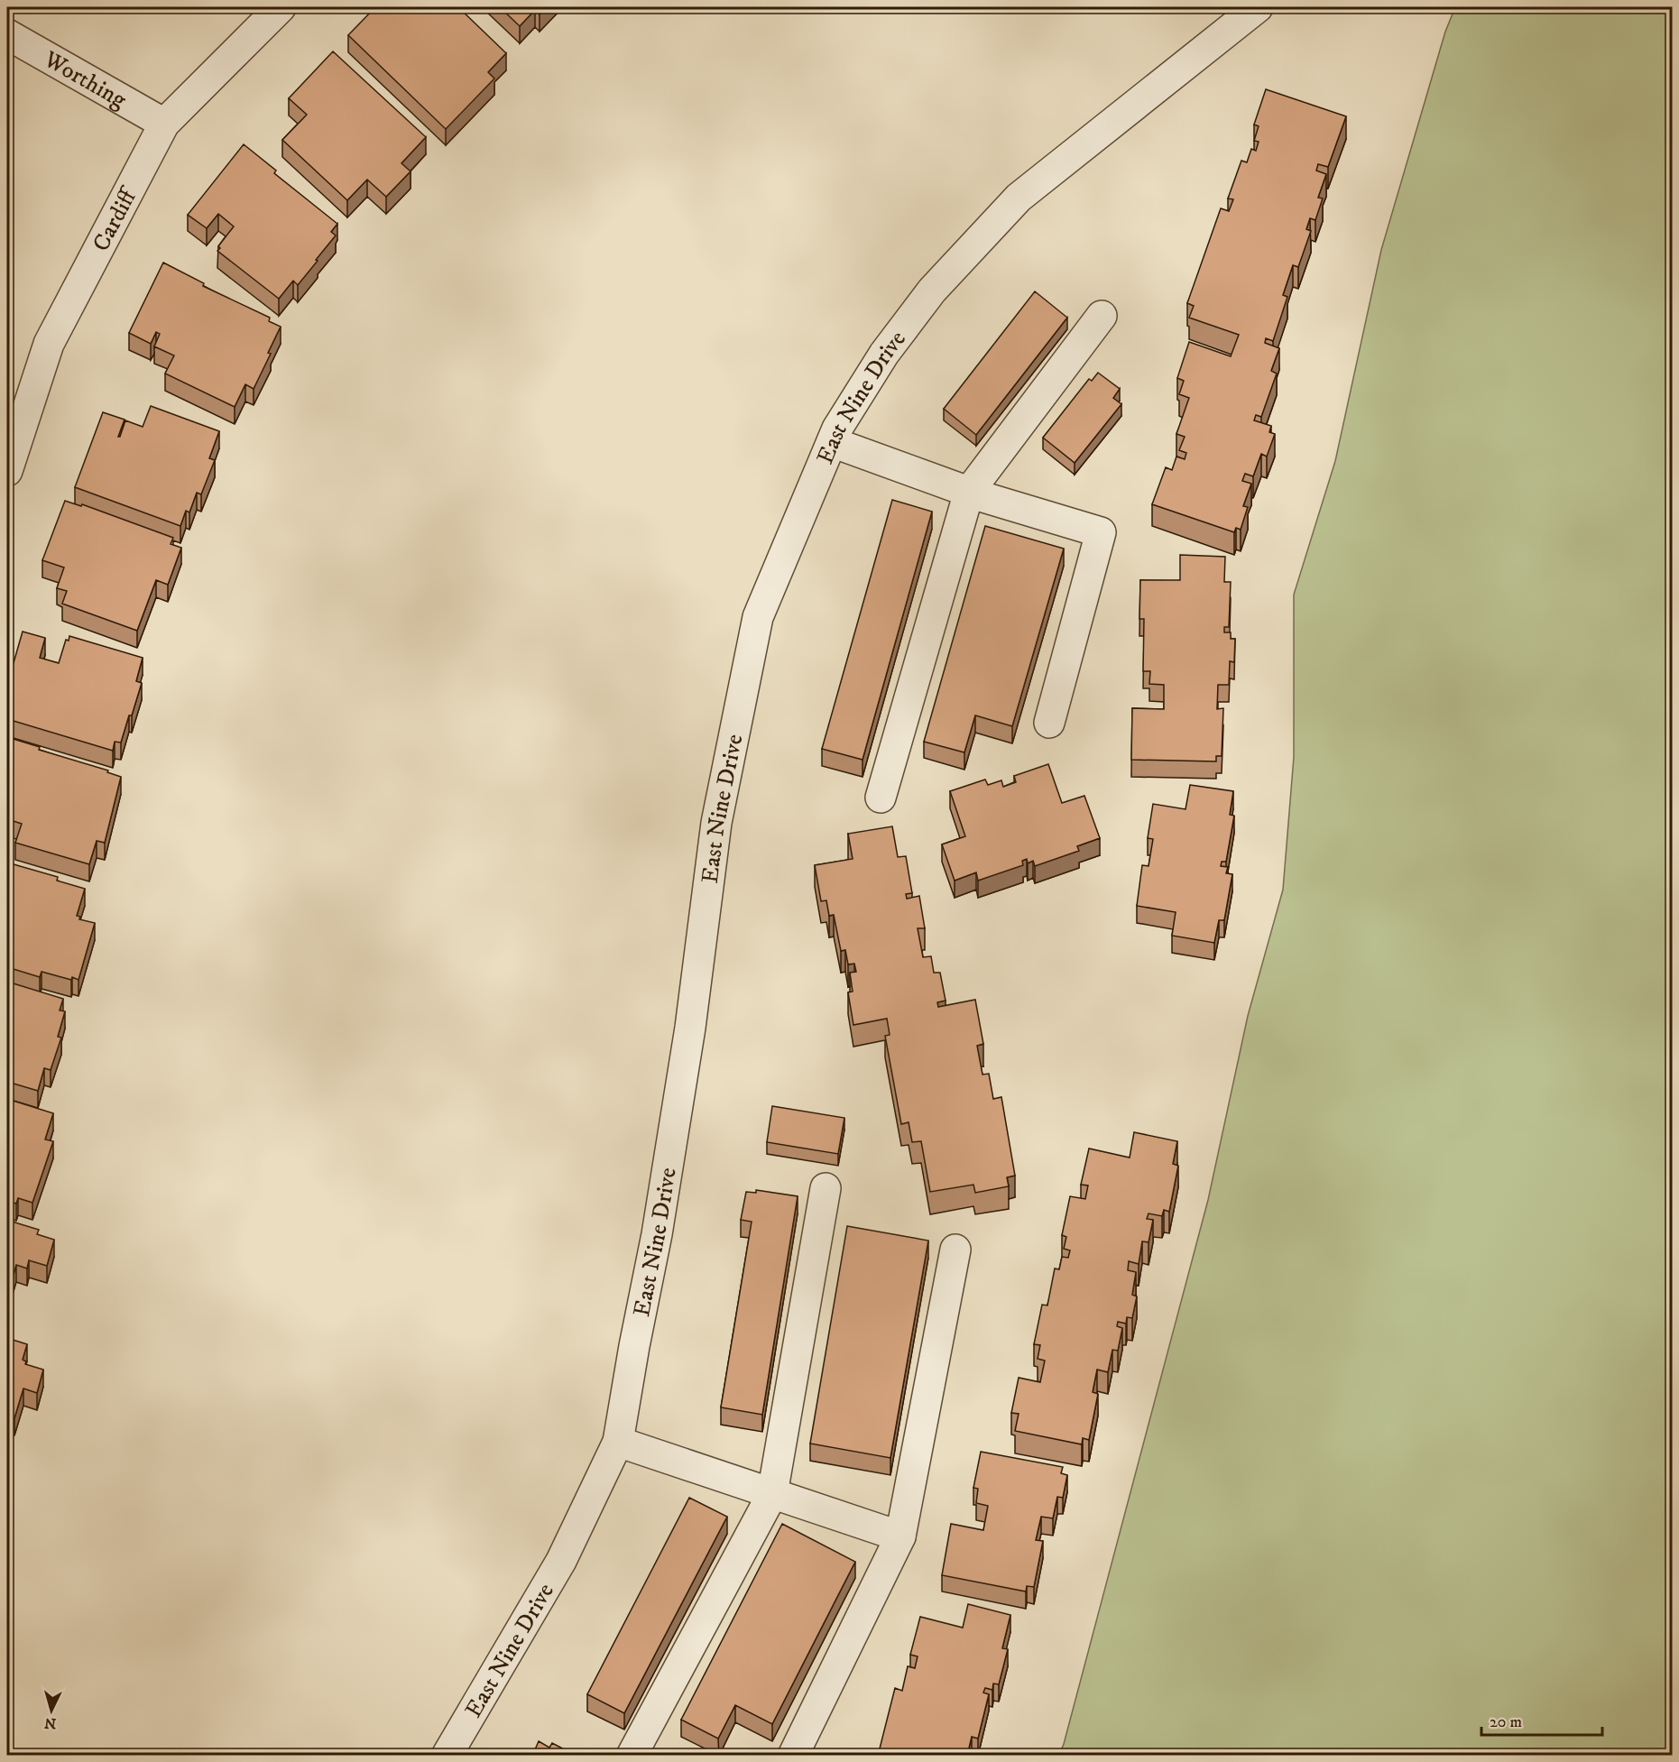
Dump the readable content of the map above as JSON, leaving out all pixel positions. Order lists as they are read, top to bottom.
{
  "streets": {
    "street": ["Worthing", "Cardiff", "East Nine Drive"]
  },
  "crossings": [
    ["Worthing", "Cardiff"]
  ],
  "scale_bar": "20 m",
  "north": "bottom"
}
